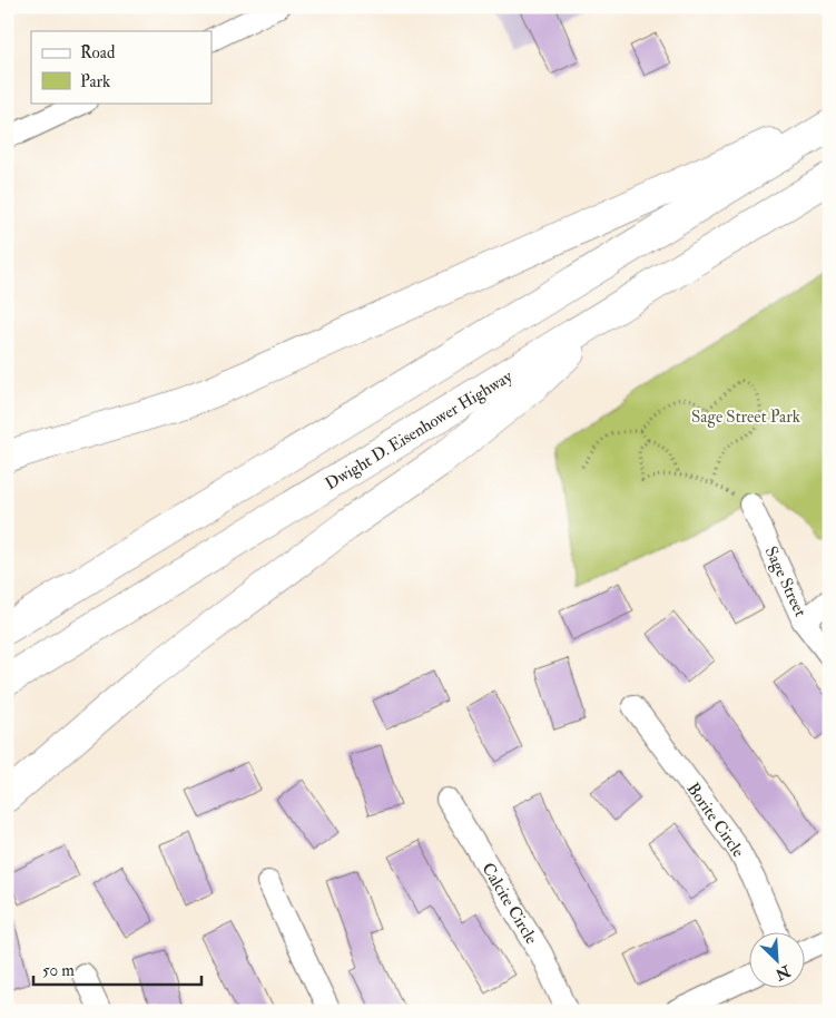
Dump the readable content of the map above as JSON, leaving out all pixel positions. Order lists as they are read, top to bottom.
{
  "streets": {
    "highway": ["Dwight D. Eisenhower Highway"],
    "street": ["Sage Street", "Borite Circle", "Calcite Circle"]
  },
  "parks": ["Sage Street Park"],
  "legend": ["Road", "Park"],
  "scale_bar": "50 m",
  "north": "bottom right"
}
